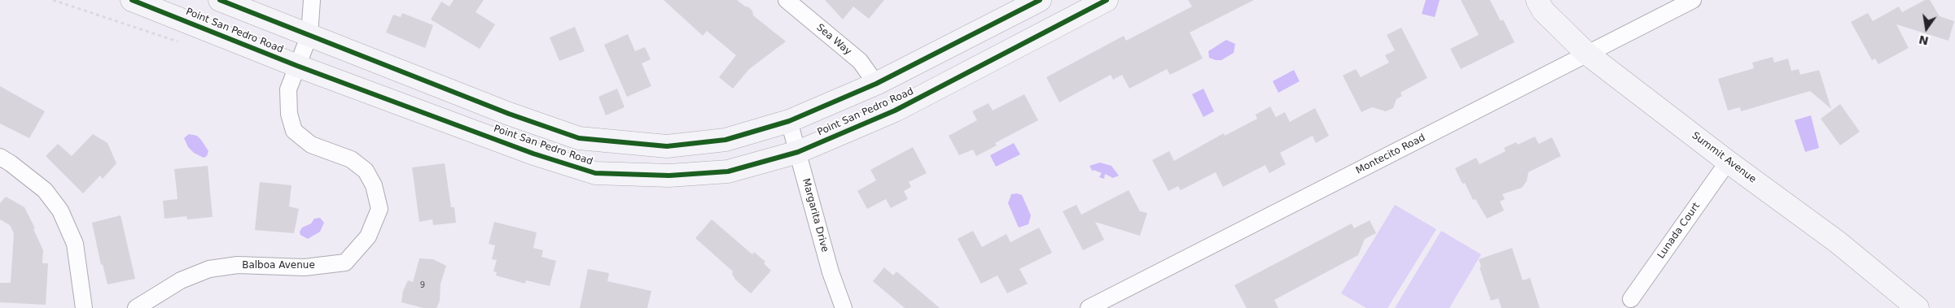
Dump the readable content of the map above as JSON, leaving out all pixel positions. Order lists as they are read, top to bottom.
{
  "streets": {
    "main road": ["Point San Pedro Road", "Summit Avenue"],
    "street": [
      "Sea Way",
      "Montecito Road",
      "Margarita Drive",
      "Lunada Court",
      "Balboa Avenue"
    ]
  },
  "crossings": [
    ["Point San Pedro Road", "Sea Way"],
    ["Point San Pedro Road", "Margarita Drive"],
    ["Point San Pedro Road", "Balboa Avenue"],
    ["Montecito Road", "Summit Avenue"],
    ["Summit Avenue", "Lunada Court"]
  ],
  "house_numbers": ["9"],
  "north": "bottom"
}
